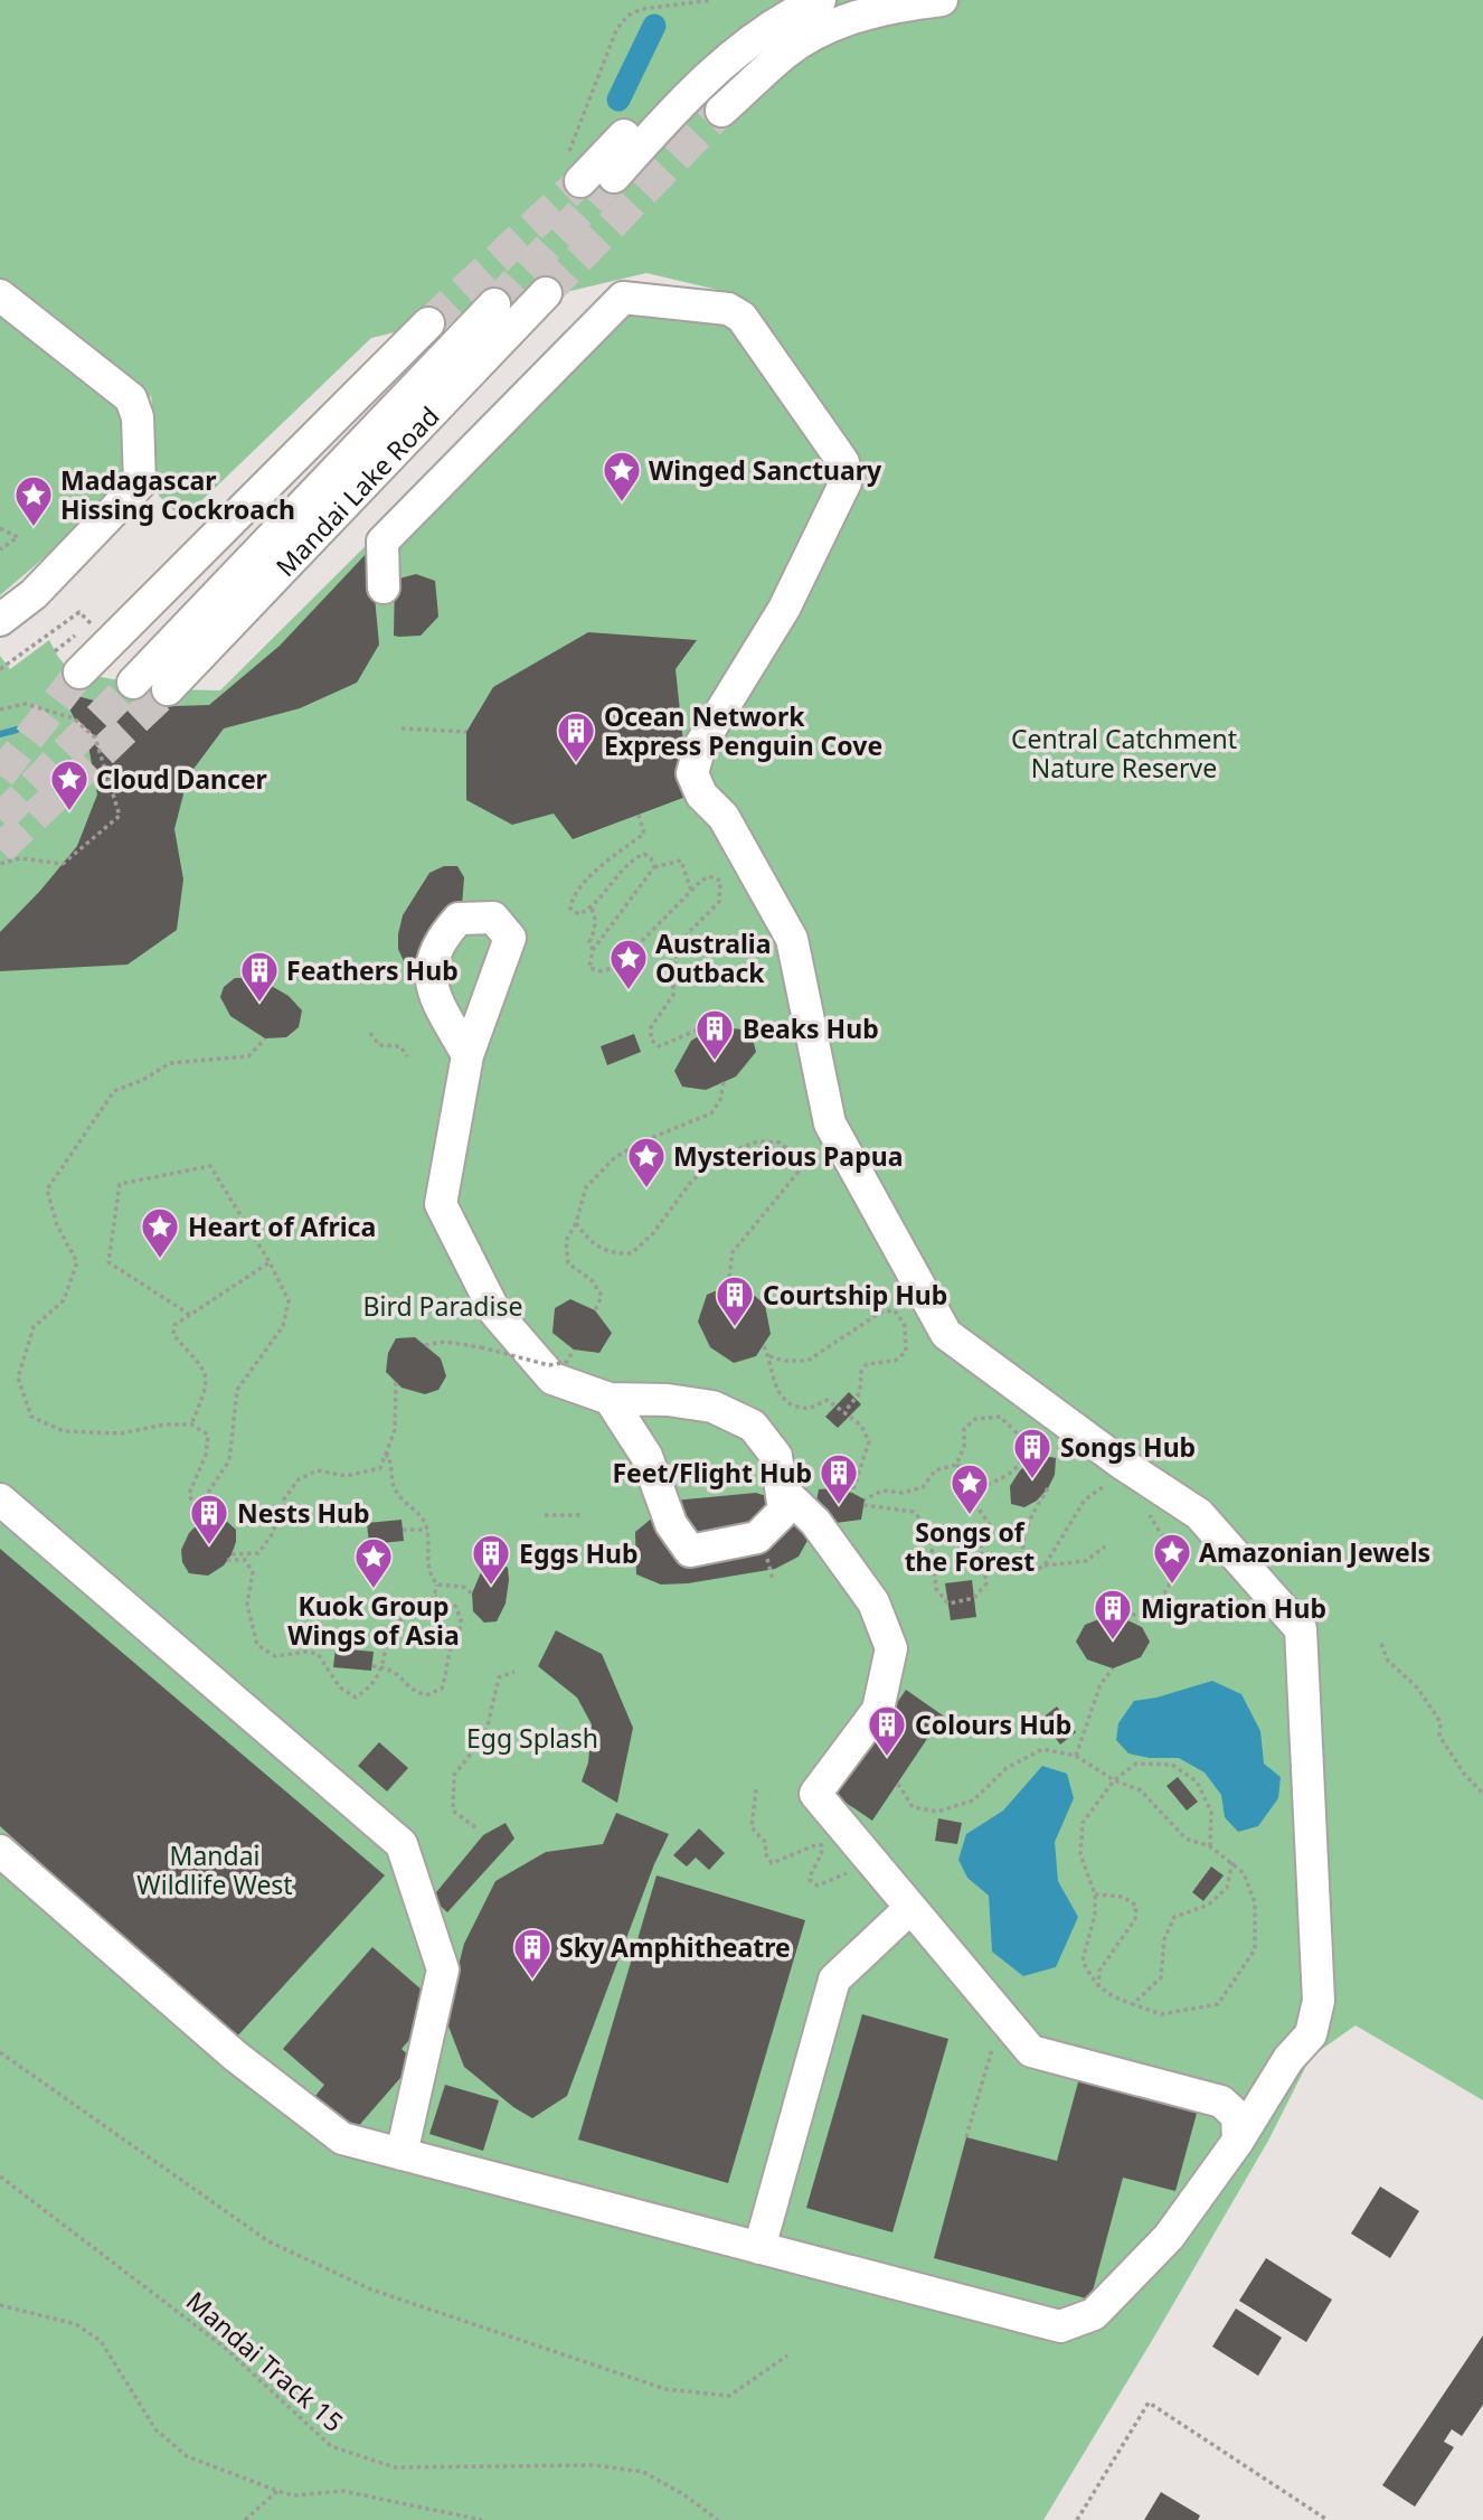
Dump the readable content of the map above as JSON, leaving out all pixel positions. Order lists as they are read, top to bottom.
{
  "streets": {
    "street": ["Mandai Lake Road"],
    "path": ["Mandai Track 15"]
  },
  "parks": [
    "Central Catchment Nature Reserve",
    "Bird Paradise",
    "Egg Splash",
    "Mandai Wildlife West"
  ],
  "places": {
    "place": [
      "Winged Sanctuary",
      "Madagascar Hissing Cockroach",
      "Cloud Dancer",
      "Australia Outback",
      "Mysterious Papua",
      "Heart of Africa",
      "Songs of the Forest",
      "Amazonian Jewels",
      "Kuok Group Wings of Asia"
    ],
    "building": [
      "Ocean Network Express Penguin Cove",
      "Feathers Hub",
      "Beaks Hub",
      "Courtship Hub",
      "Songs Hub",
      "Feet/Flight Hub",
      "Nests Hub",
      "Eggs Hub",
      "Migration Hub",
      "Colours Hub",
      "Sky Amphitheatre"
    ]
  }
}
